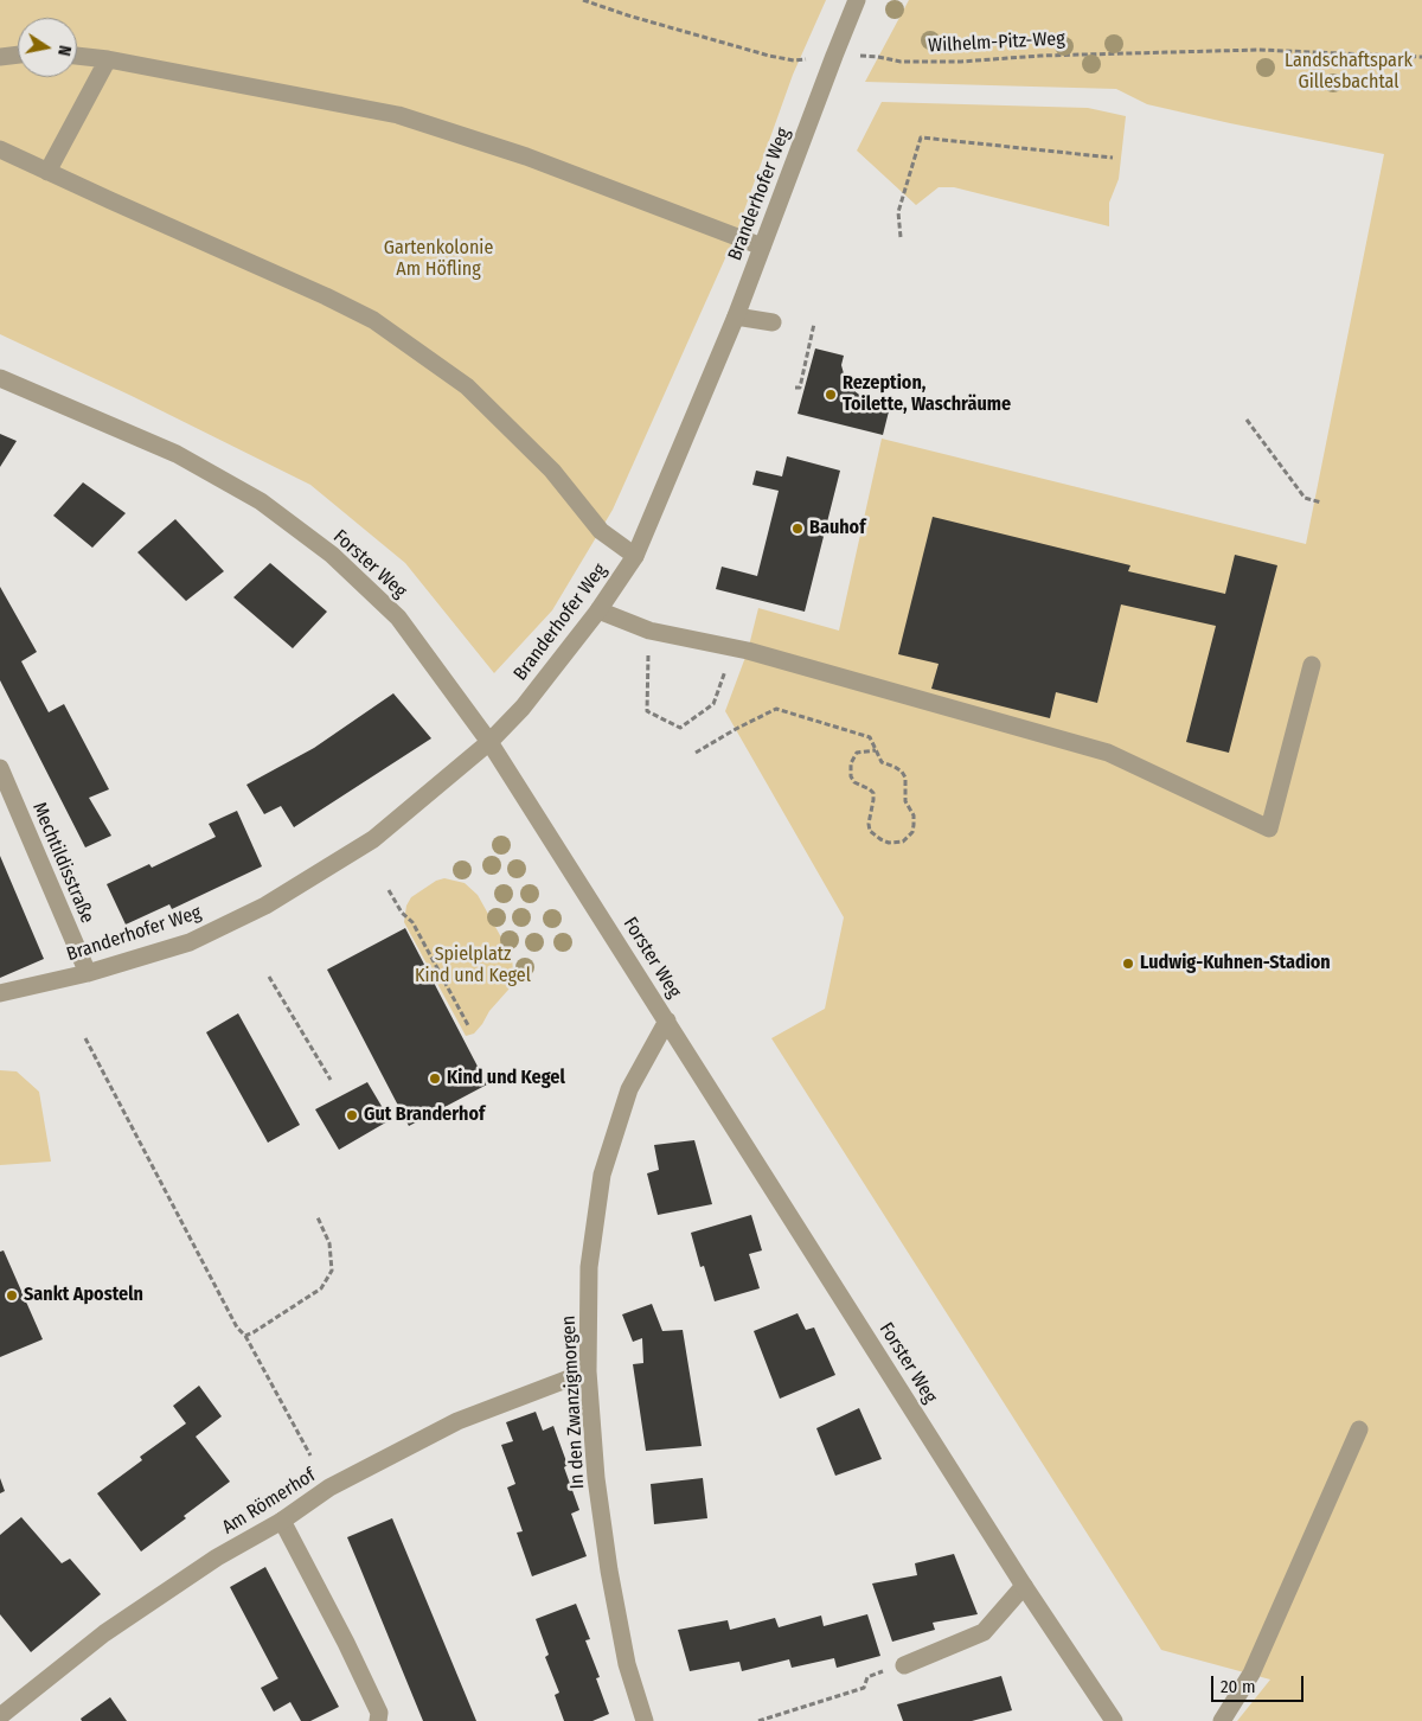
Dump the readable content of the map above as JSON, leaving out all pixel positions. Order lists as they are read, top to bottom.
{
  "streets": {
    "street": [
      "Branderhofer Weg",
      "Forster Weg",
      "Mechtildisstraße",
      "In den Zwanzigmorgen",
      "Am Römerhof"
    ],
    "path": ["Wilhelm-Pitz-Weg"]
  },
  "crossings": [
    ["Wilhelm-Pitz-Weg", "Branderhofer Weg"],
    ["Branderhofer Weg", "Forster Weg"],
    ["Branderhofer Weg", "Mechtildisstraße"],
    ["Forster Weg", "In den Zwanzigmorgen"],
    ["In den Zwanzigmorgen", "Am Römerhof"]
  ],
  "parks": ["Landschaftspark Gillesbachtal", "Gartenkolonie Am Höfling", "Spielplatz Kind und Kegel"],
  "places": [
    "Rezeption, Toilette, Waschräume",
    "Bauhof",
    "Ludwig-Kuhnen-Stadion",
    "Kind und Kegel",
    "Gut Branderhof",
    "Sankt Aposteln"
  ],
  "scale_bar": "20 m",
  "north": "right"
}
